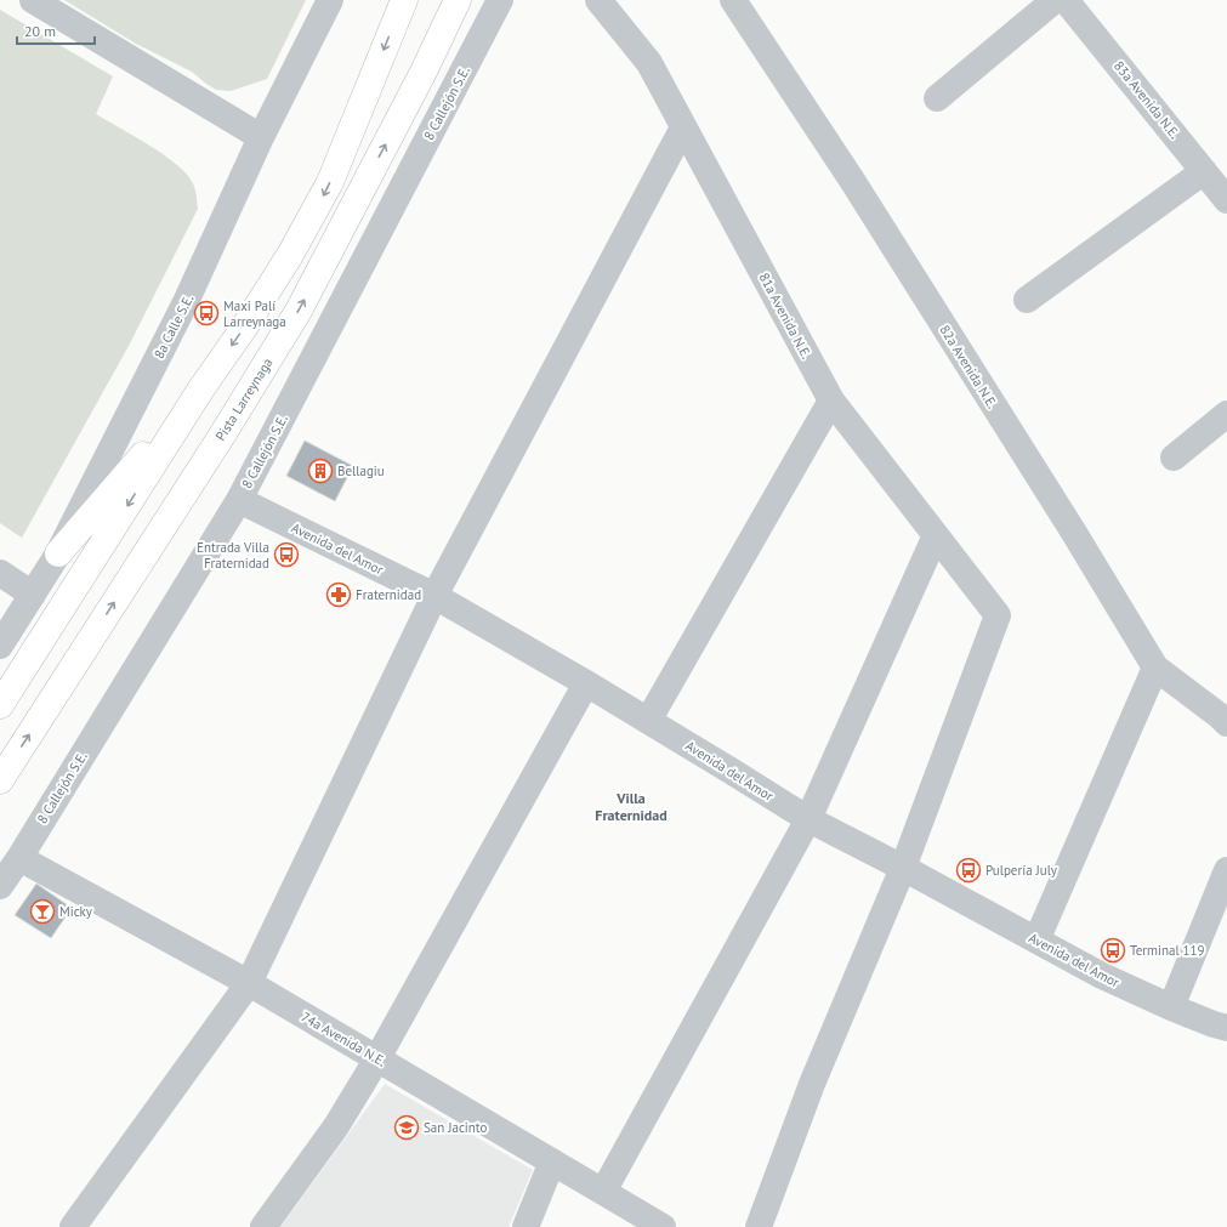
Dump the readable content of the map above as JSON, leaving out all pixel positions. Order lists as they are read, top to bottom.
{
  "streets": {
    "main road": ["Pista Larreynaga"],
    "street": [
      "83a Avenida N.E.",
      "8 Callejón S.E.",
      "81a Avenida N.E.",
      "8a Calle S.E.",
      "82a Avenida N.E.",
      "Avenida del Amor",
      "74a Avenida N.E."
    ]
  },
  "crossings": [
    ["8 Callejón S.E.", "Avenida del Amor"],
    ["8 Callejón S.E.", "74a Avenida N.E."],
    ["81a Avenida N.E.", "Avenida del Amor"]
  ],
  "districts": ["Villa Fraternidad"],
  "places": {
    "bus stop": [
      "Maxi Palí Larreynaga",
      "Entrada Villa Fraternidad",
      "Pulpería July",
      "Terminal 119"
    ],
    "building": ["Bellagiu"],
    "pharmacy": ["Fraternidad"],
    "bar": ["Micky"],
    "school or university": ["San Jacinto"]
  },
  "scale_bar": "20 m"
}
